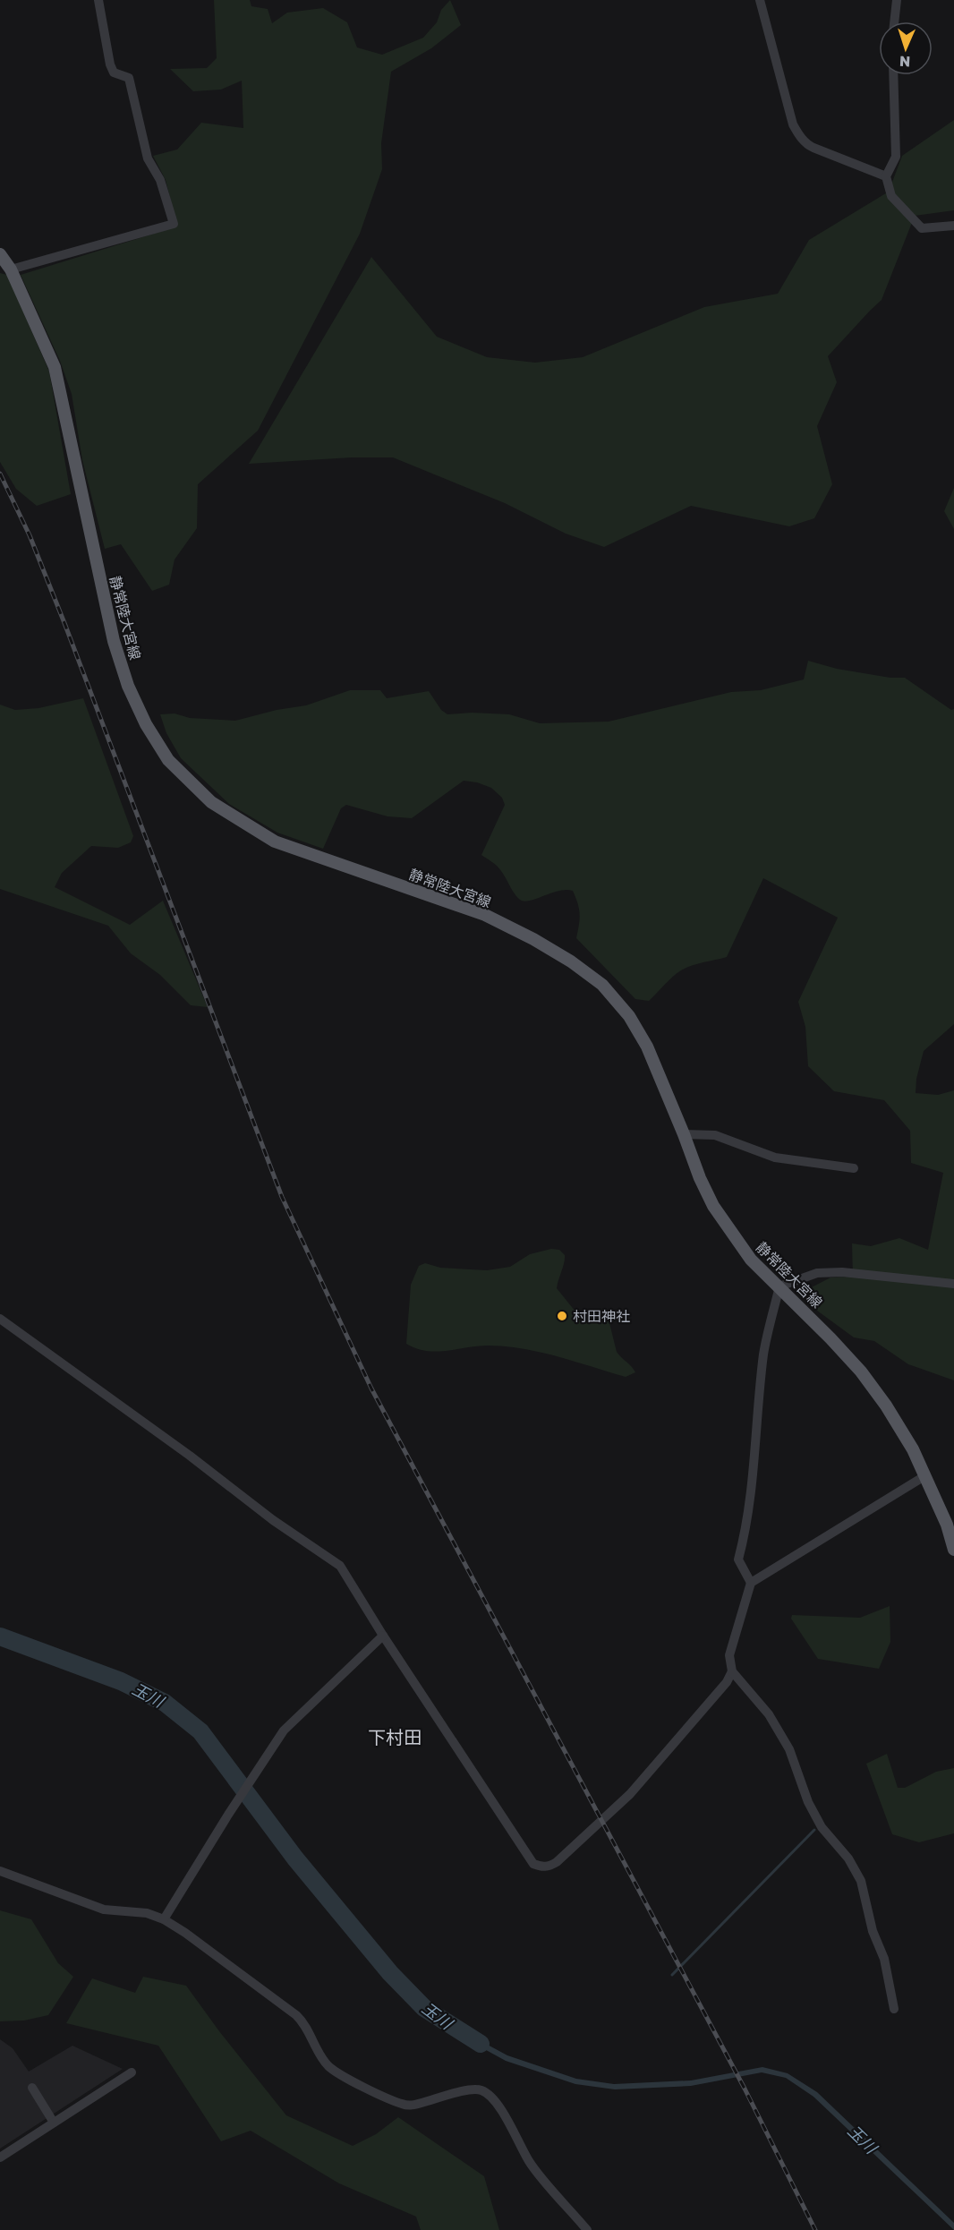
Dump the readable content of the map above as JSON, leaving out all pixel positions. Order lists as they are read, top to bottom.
{
  "streets": {
    "main road": ["静常陸大宮線"]
  },
  "districts": ["下村田"],
  "water": ["玉川"],
  "places": ["村田神社"],
  "north": "bottom"
}
